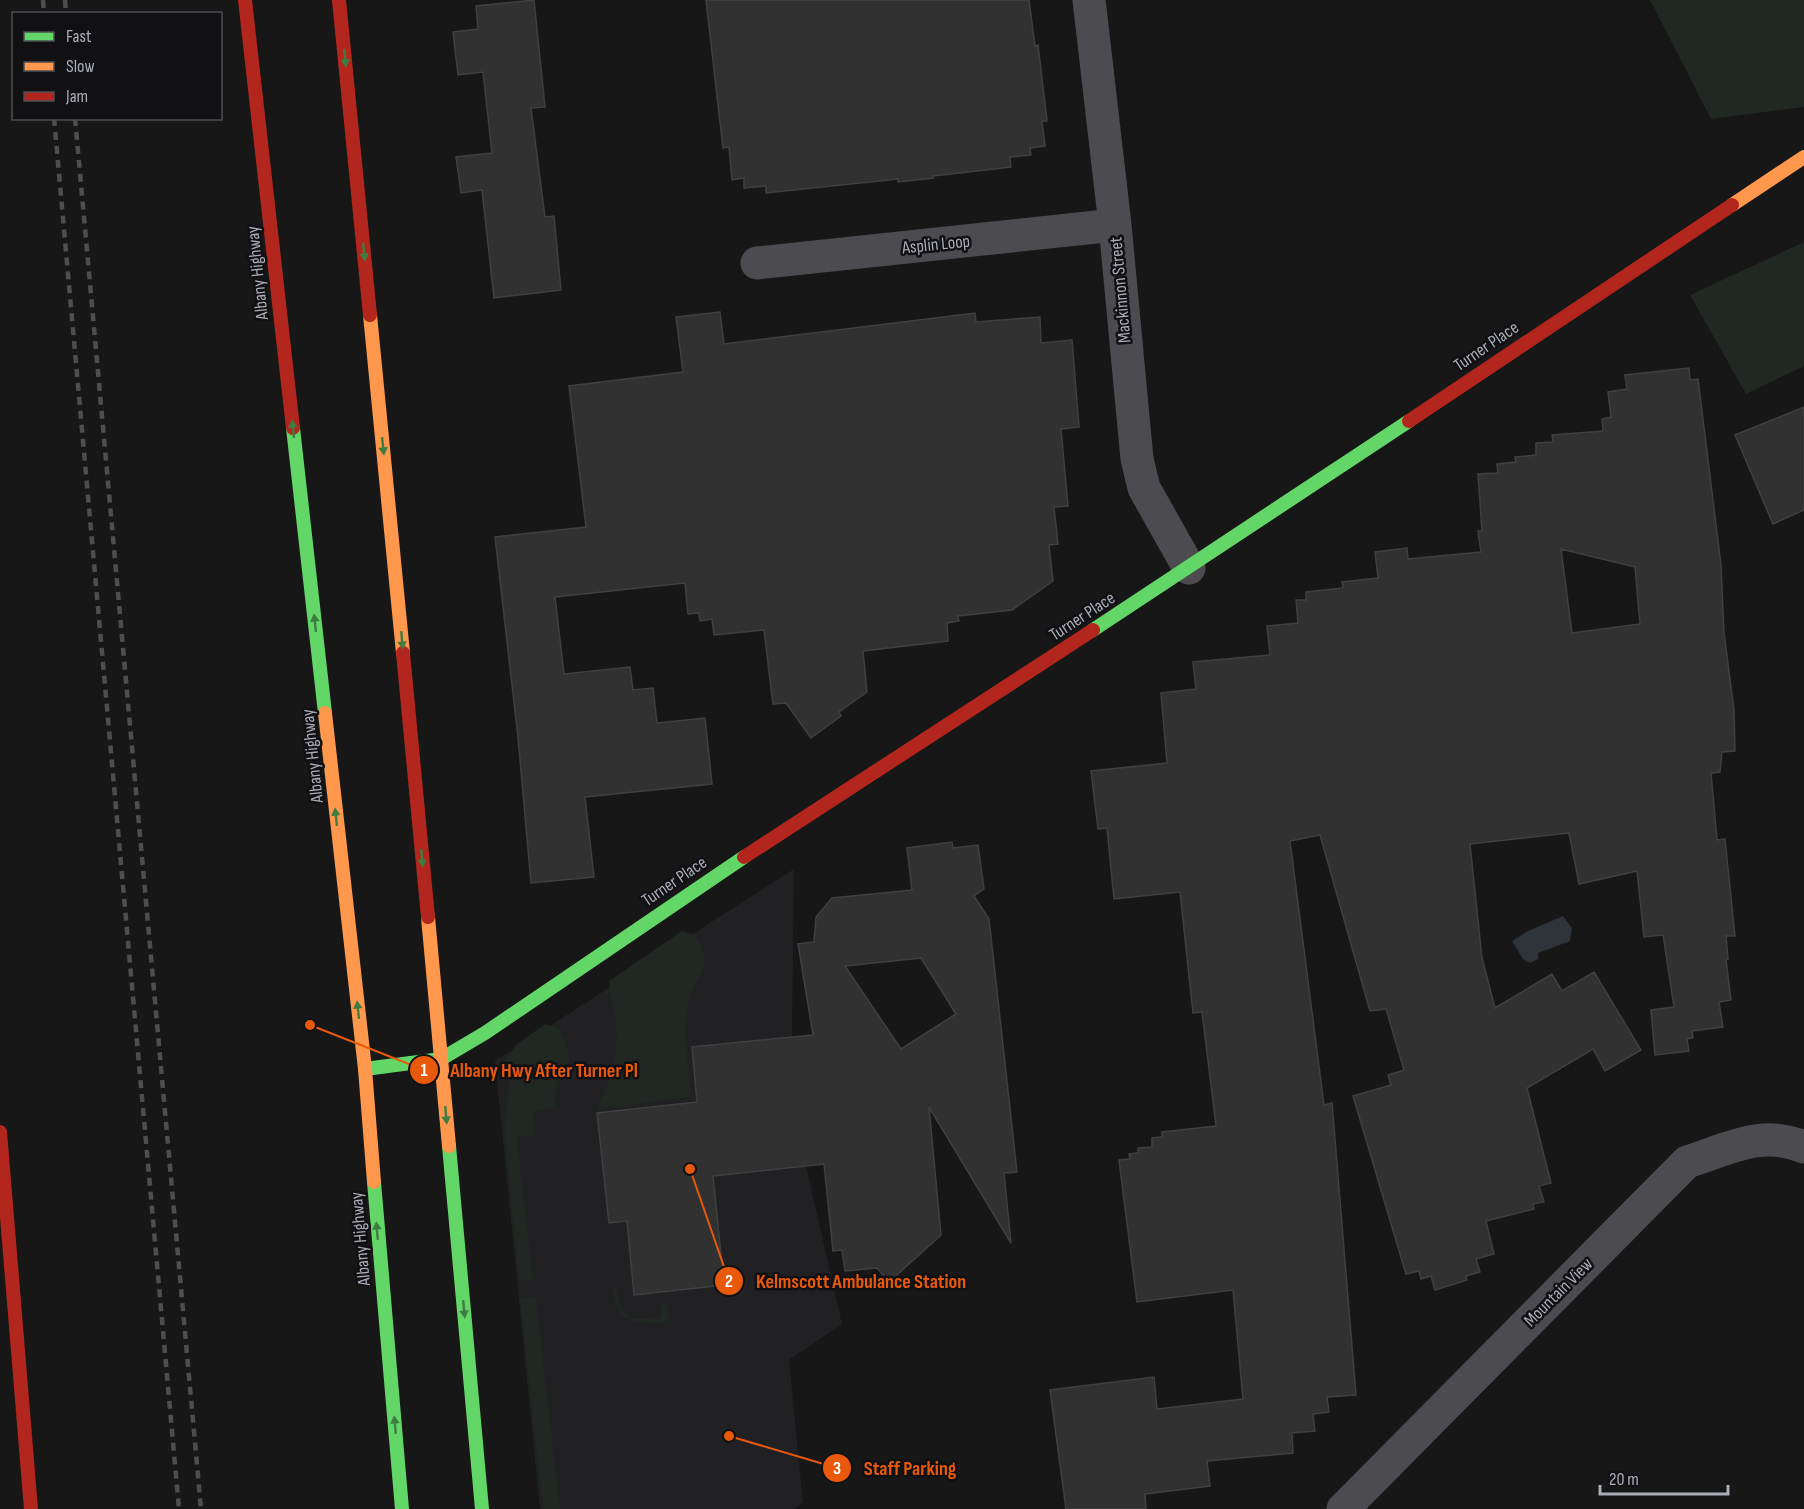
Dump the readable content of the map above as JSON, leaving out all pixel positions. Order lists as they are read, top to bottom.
{
  "streets": {
    "main road": ["Albany Highway", "Turner Place"],
    "street": ["Asplin Loop", "Mackinnon Street", "Mountain View"]
  },
  "crossings": [
    ["Asplin Loop", "Mackinnon Street"],
    ["Albany Highway", "Turner Place"],
    ["Mackinnon Street", "Turner Place"]
  ],
  "places": ["Albany Hwy After Turner Pl", "Kelmscott Ambulance Station", "Staff Parking"],
  "legend": ["Fast", "Slow", "Jam"],
  "scale_bar": "20 m"
}
